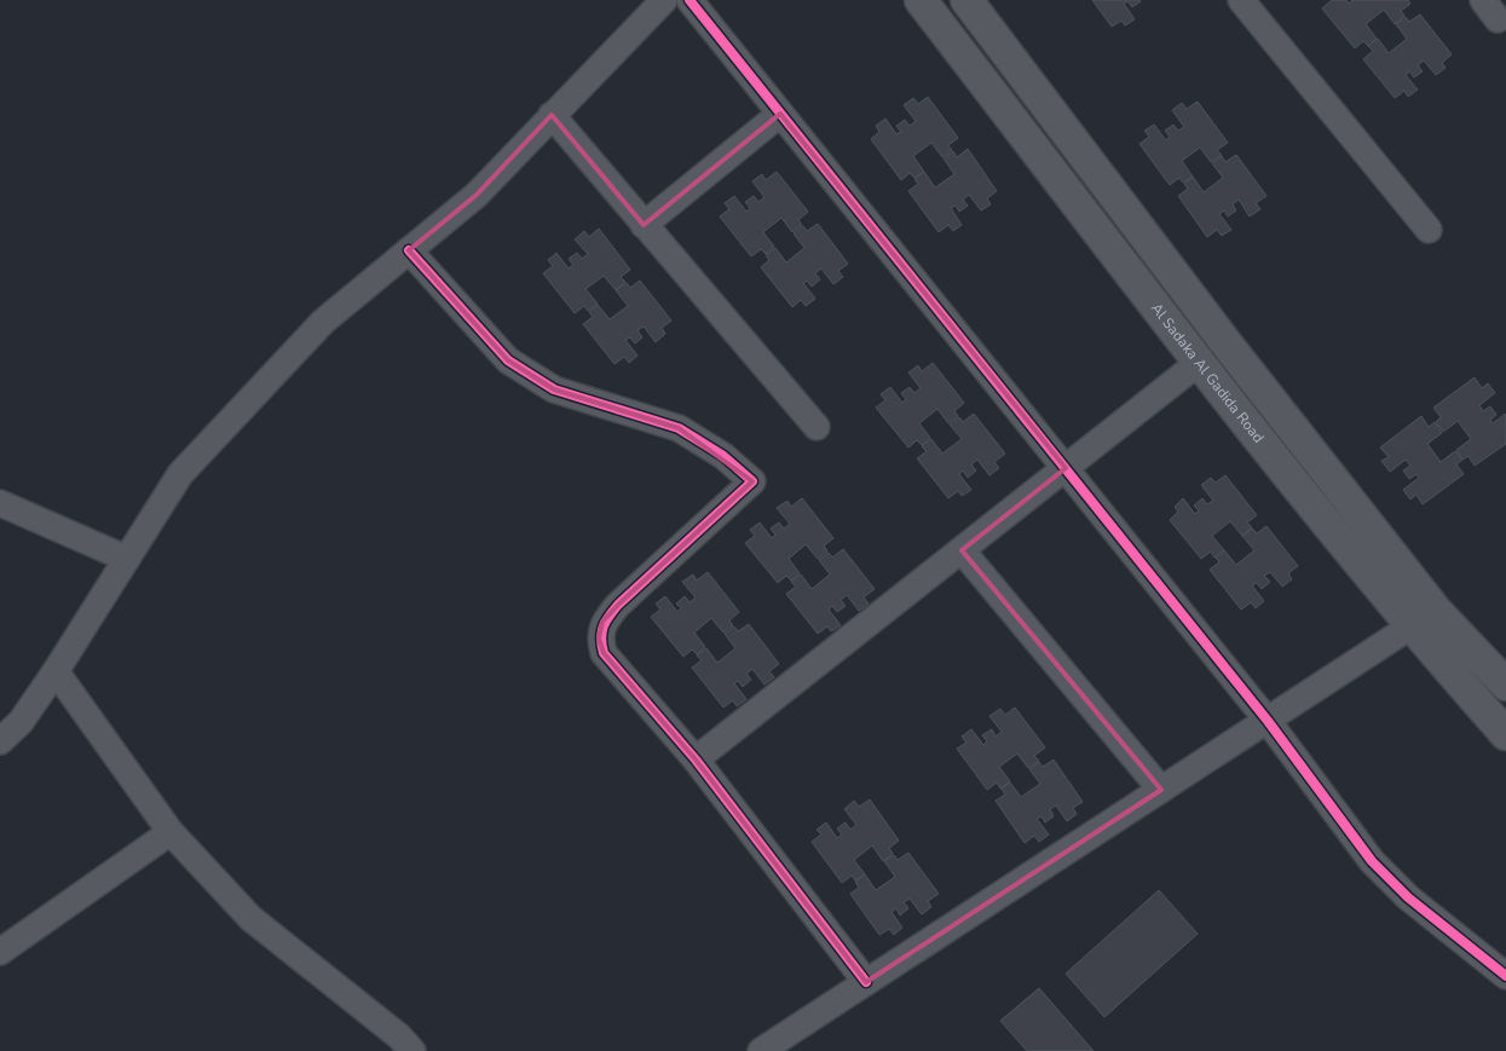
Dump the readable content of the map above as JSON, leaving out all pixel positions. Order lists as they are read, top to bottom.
{
  "streets": {
    "street": ["Al Sadaka Al Gadida Road"]
  }
}
